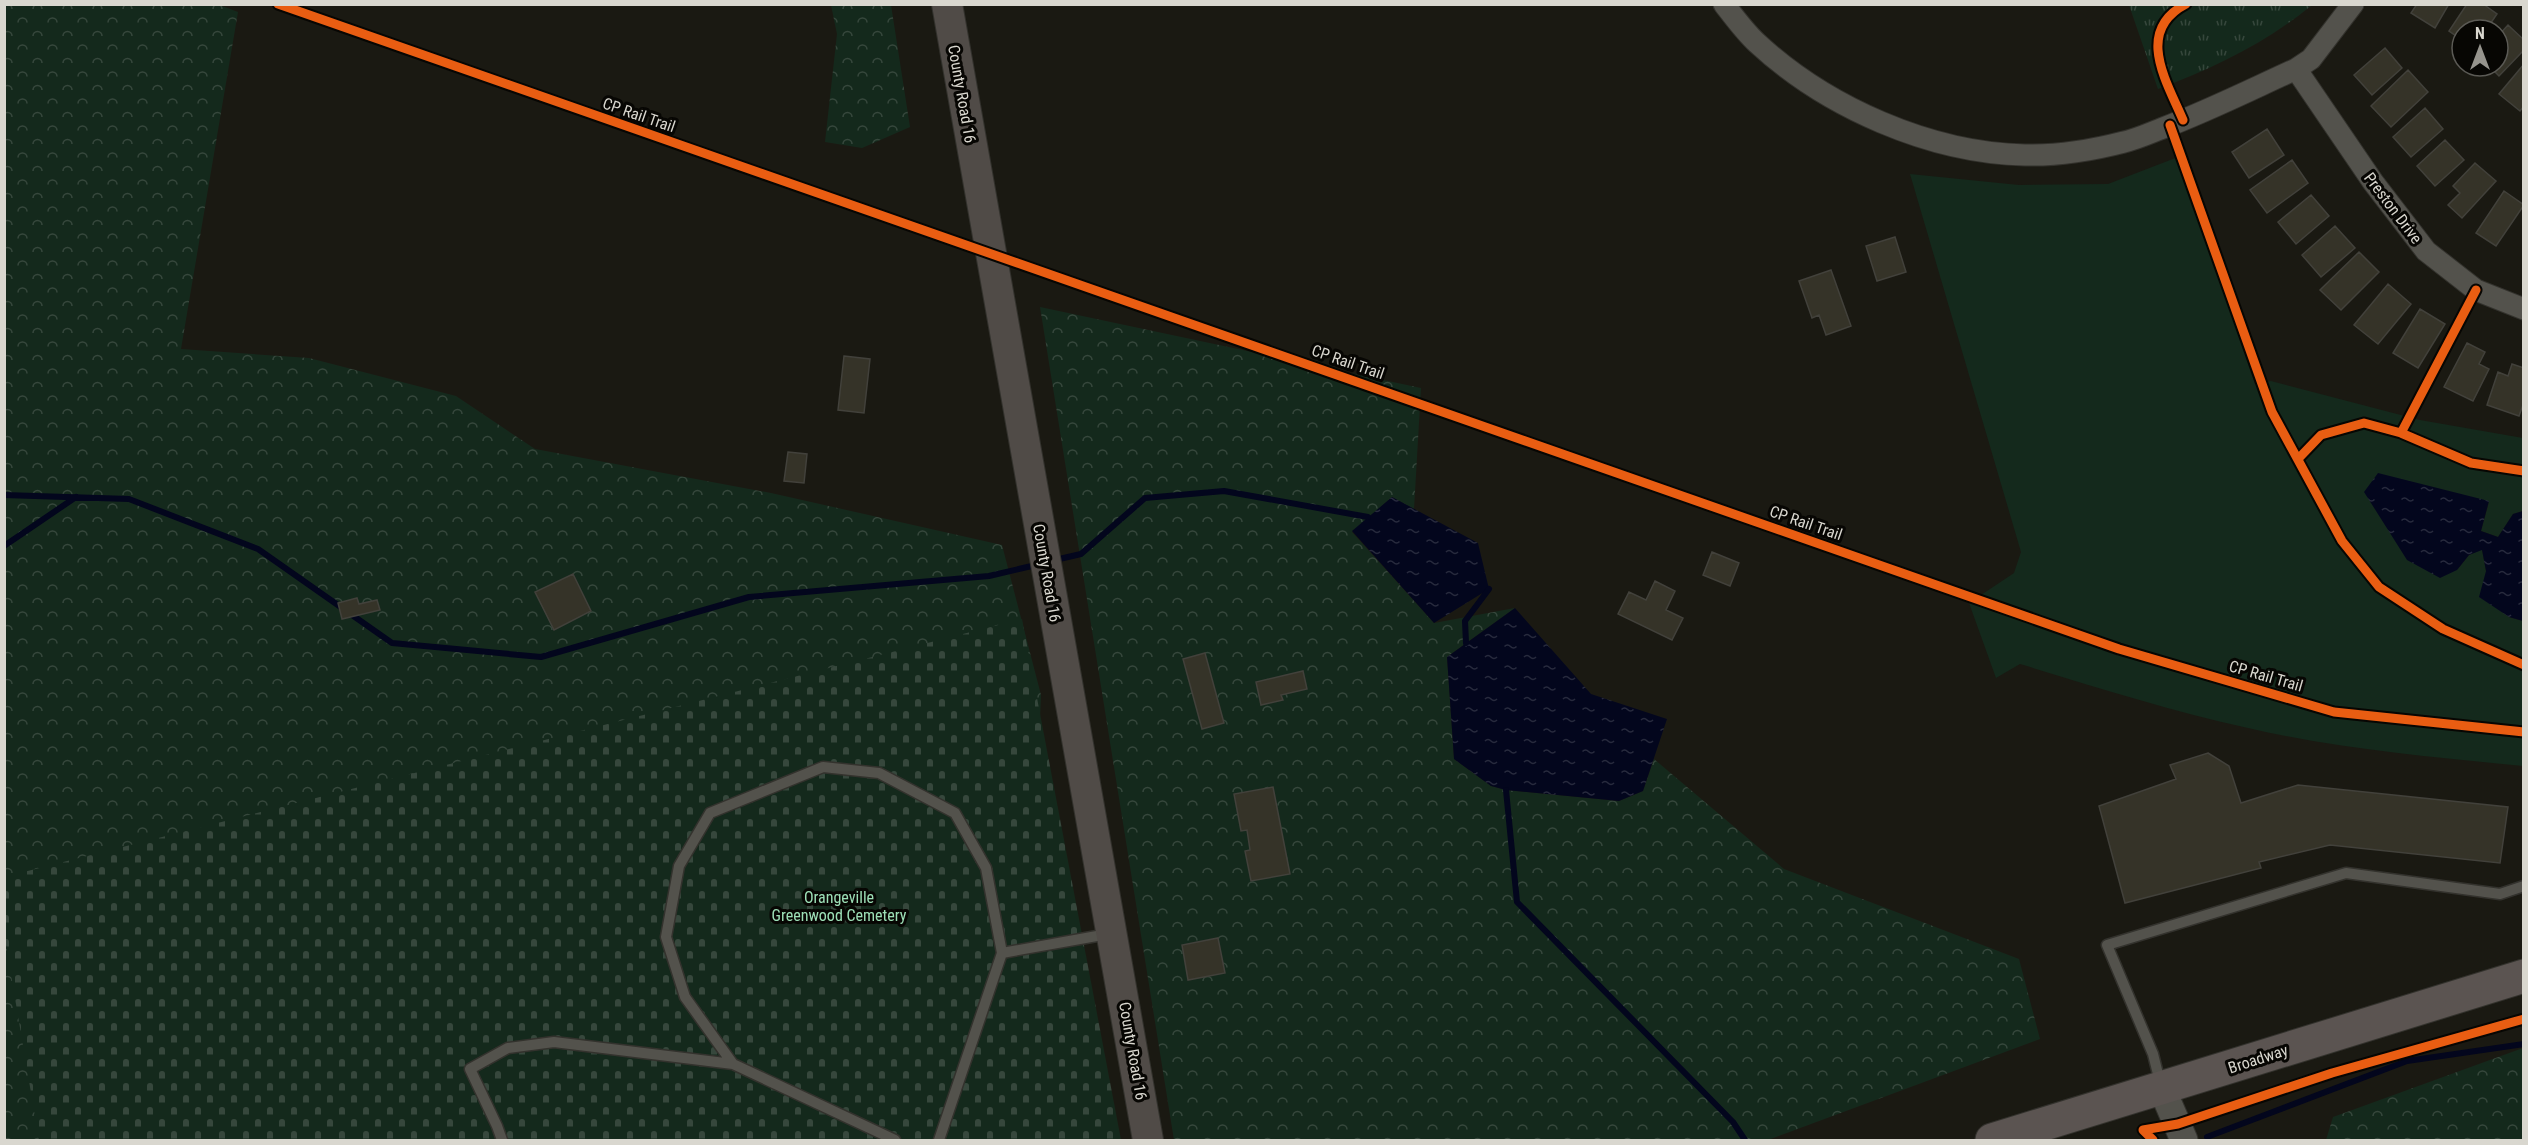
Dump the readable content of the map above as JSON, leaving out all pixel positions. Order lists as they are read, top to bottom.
{
  "streets": {
    "main road": ["County Road 16", "Broadway"],
    "street": ["Preston Drive"],
    "cycle path": ["CP Rail Trail"]
  },
  "parks": ["Orangeville Greenwood Cemetery"],
  "north": "top"
}
